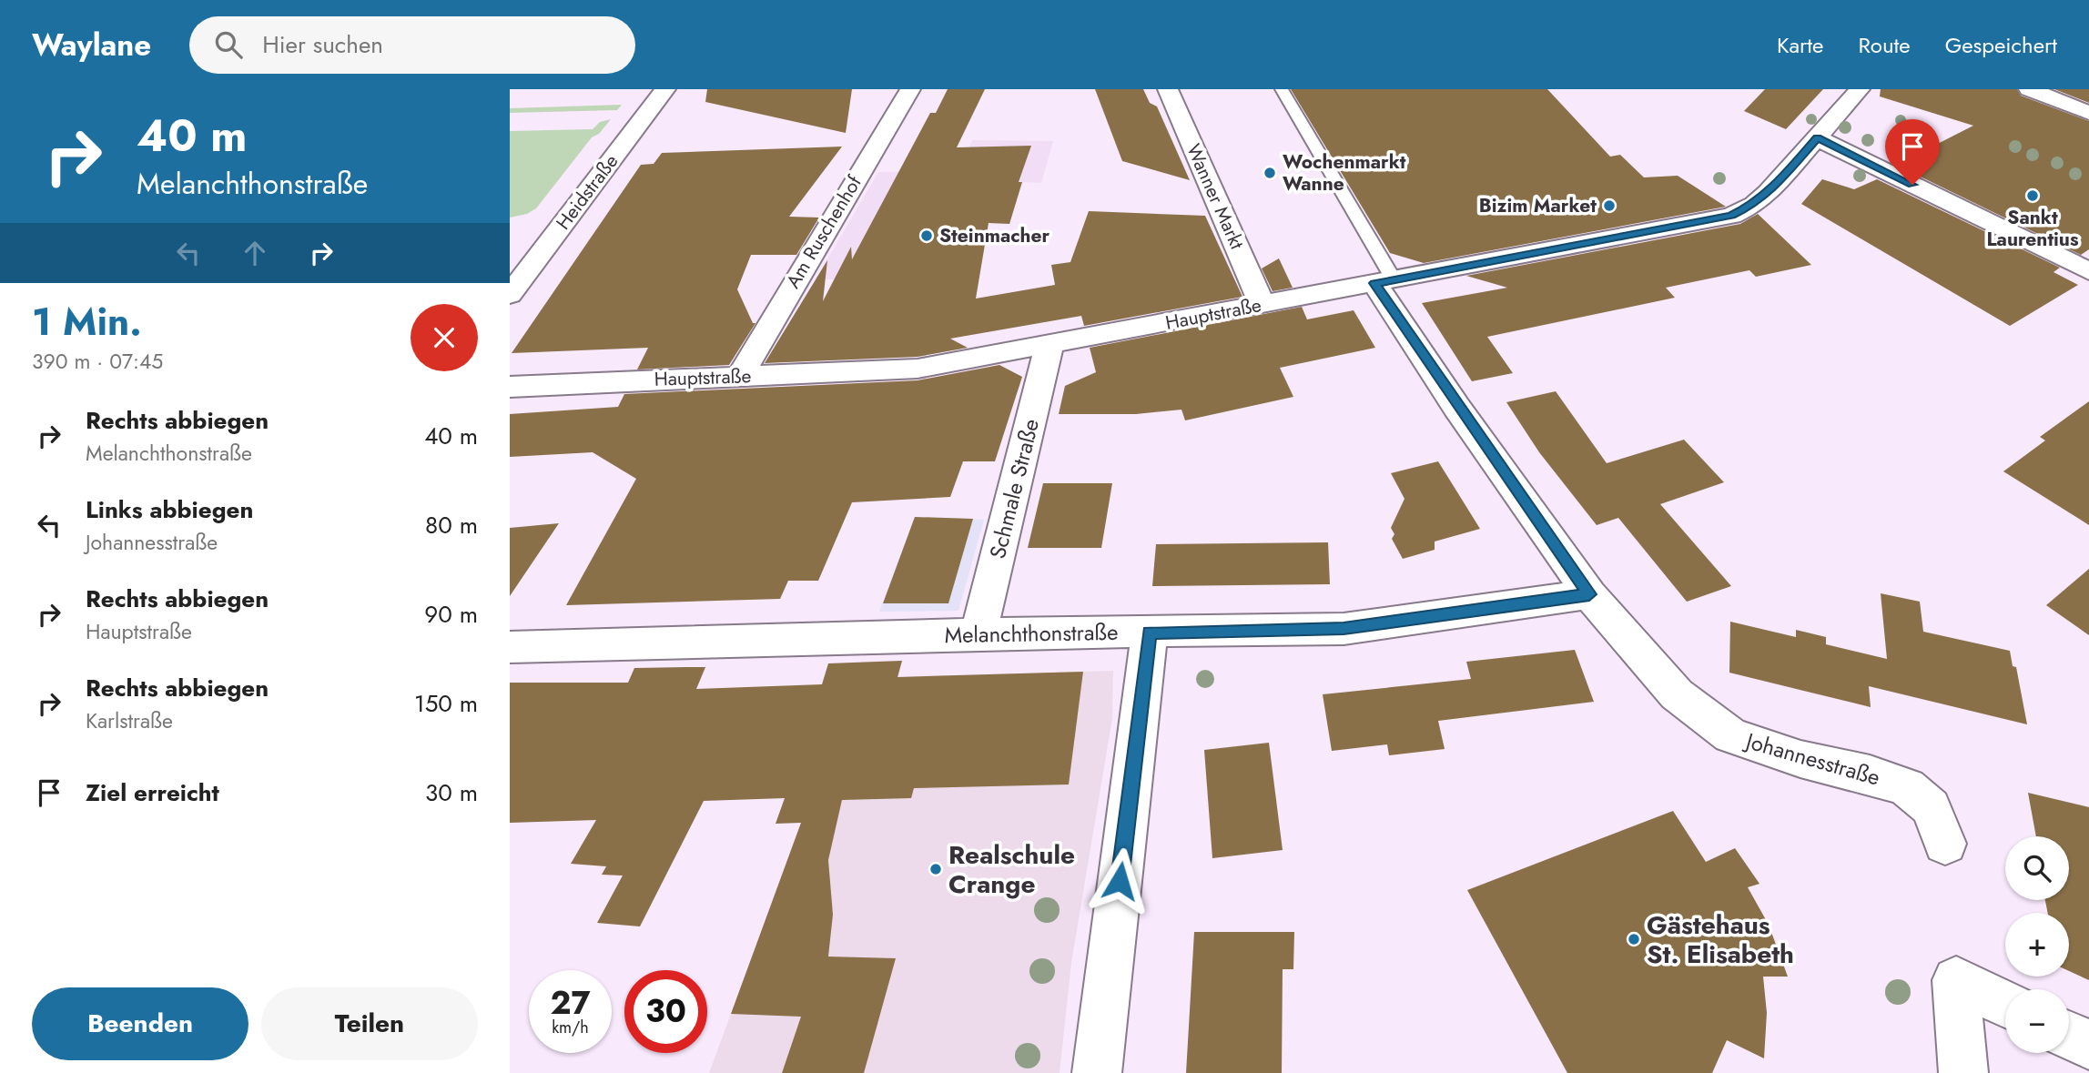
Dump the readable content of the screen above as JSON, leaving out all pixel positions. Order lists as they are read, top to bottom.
{
  "streets": {
    "street": [
      "Heidstraße",
      "Wanner Markt",
      "Am Ruschenhof",
      "Hauptstraße",
      "Schmale Straße",
      "Melanchthonstraße",
      "Johannesstraße"
    ]
  },
  "crossings": [
    ["Wanner Markt", "Hauptstraße"],
    ["Am Ruschenhof", "Hauptstraße"],
    ["Hauptstraße", "Schmale Straße"],
    ["Hauptstraße", "Johannesstraße"],
    ["Schmale Straße", "Melanchthonstraße"],
    ["Melanchthonstraße", "Johannesstraße"]
  ],
  "places": [
    "Wochenmarkt Wanne",
    "Sankt Laurentius",
    "Bizim Market",
    "Steinmacher",
    "Realschule Crange",
    "Gästehaus St. Elisabeth"
  ],
  "page": {
    "header": "Waylane",
    "search": "Hier suchen",
    "nav": ["Karte", "Route", "Gespeichert"],
    "turn": ["40 m", "Melanchthonstraße"],
    "heading": ["1 Min.", "390 m · 07:45"],
    "list": [
      {
        "name": "Rechts abbiegen",
        "note": "Melanchthonstraße",
        "value": "40 m"
      },
      {
        "name": "Links abbiegen",
        "note": "Johannesstraße",
        "value": "80 m"
      },
      {
        "name": "Rechts abbiegen",
        "note": "Hauptstraße",
        "value": "90 m"
      },
      {
        "name": "Rechts abbiegen",
        "note": "Karlstraße",
        "value": "150 m"
      },
      {
        "name": "Ziel erreicht",
        "value": "30 m"
      }
    ],
    "map_buttons": ["+", "−"],
    "speed": "27 km/h",
    "limit": "30",
    "buttons": ["Beenden", "Teilen"]
  }
}
